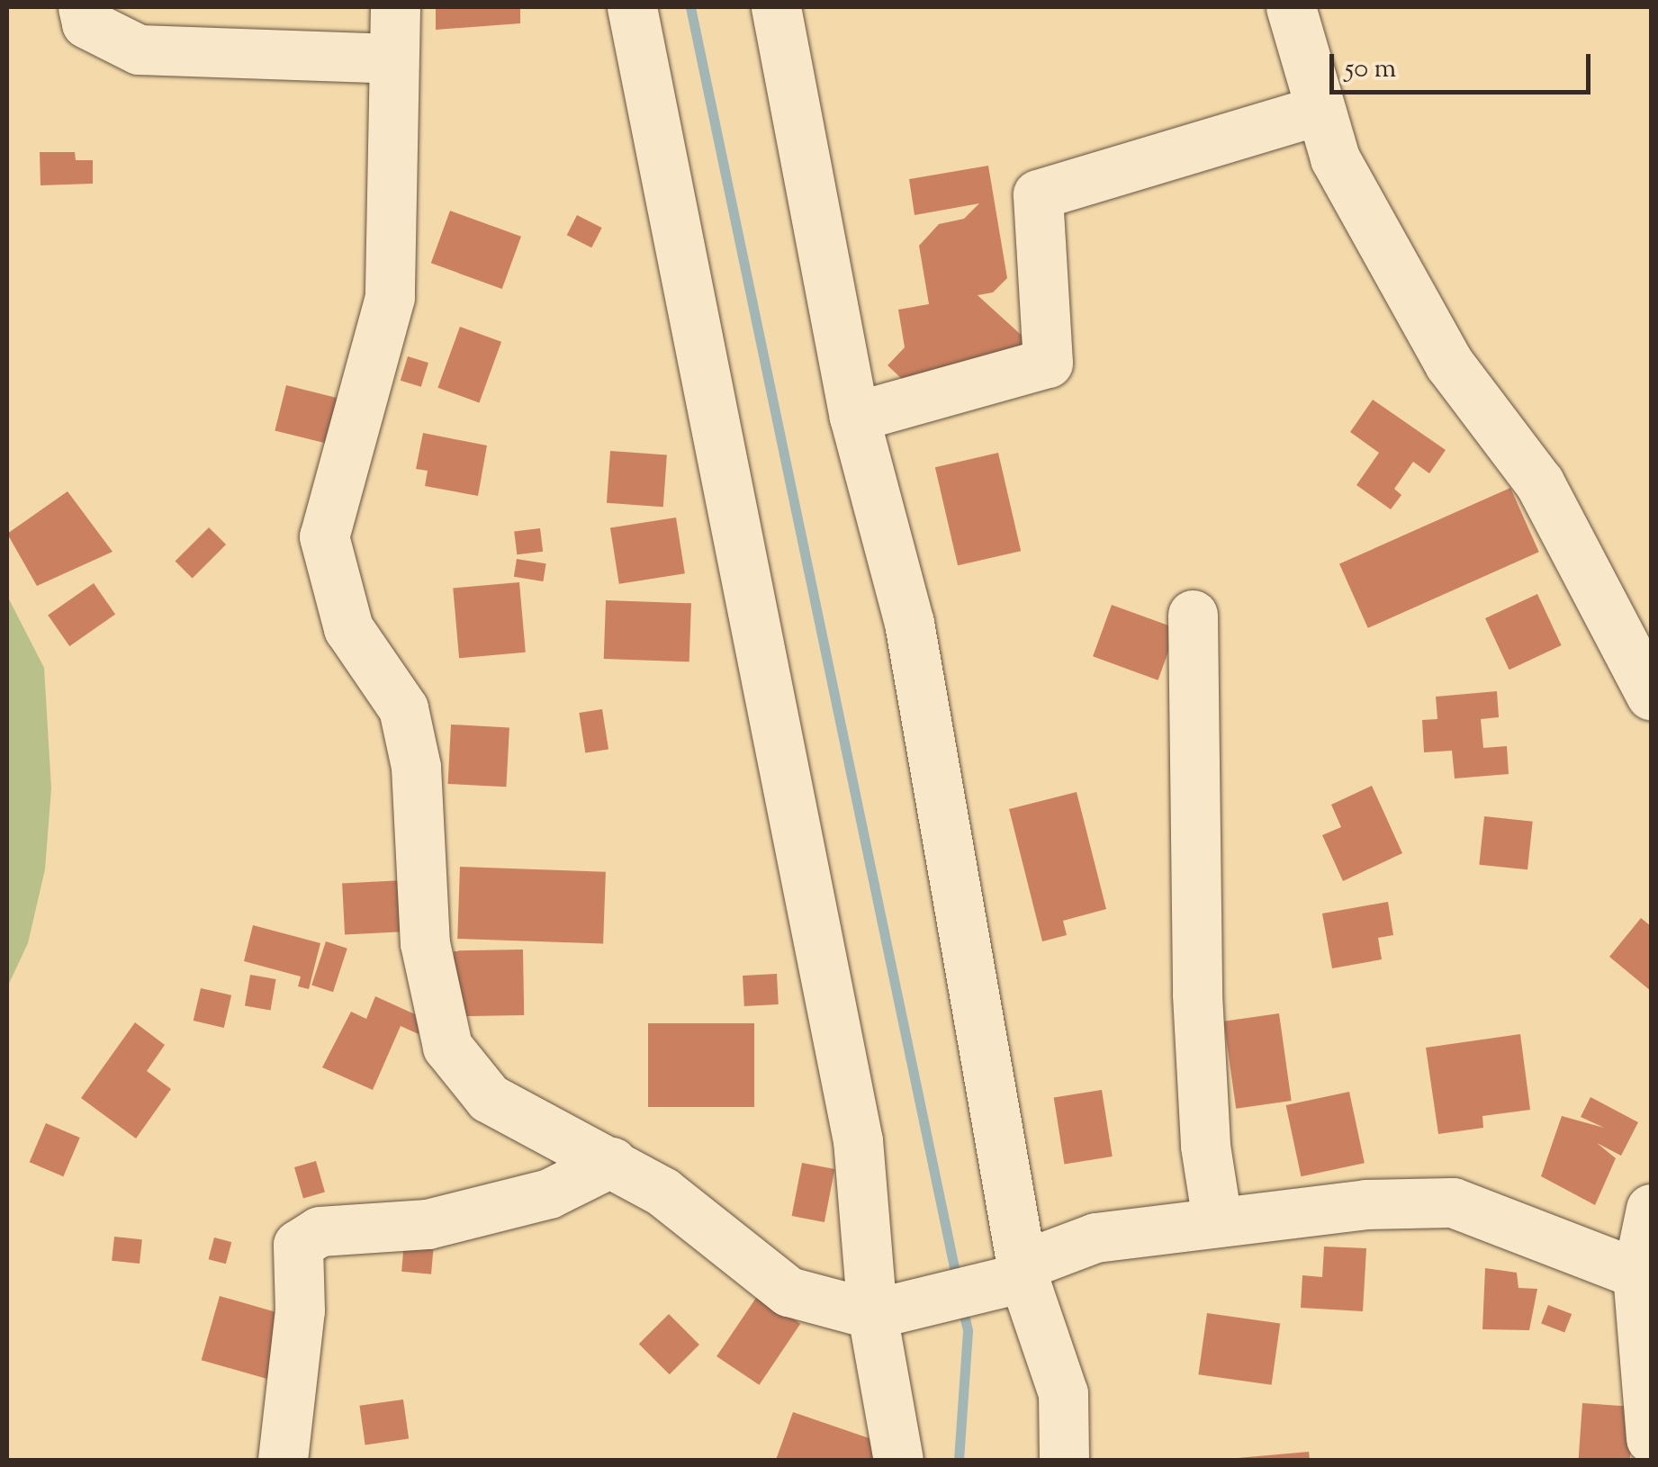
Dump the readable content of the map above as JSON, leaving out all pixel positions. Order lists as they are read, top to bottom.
{
  "scale_bar": "50 m"
}
